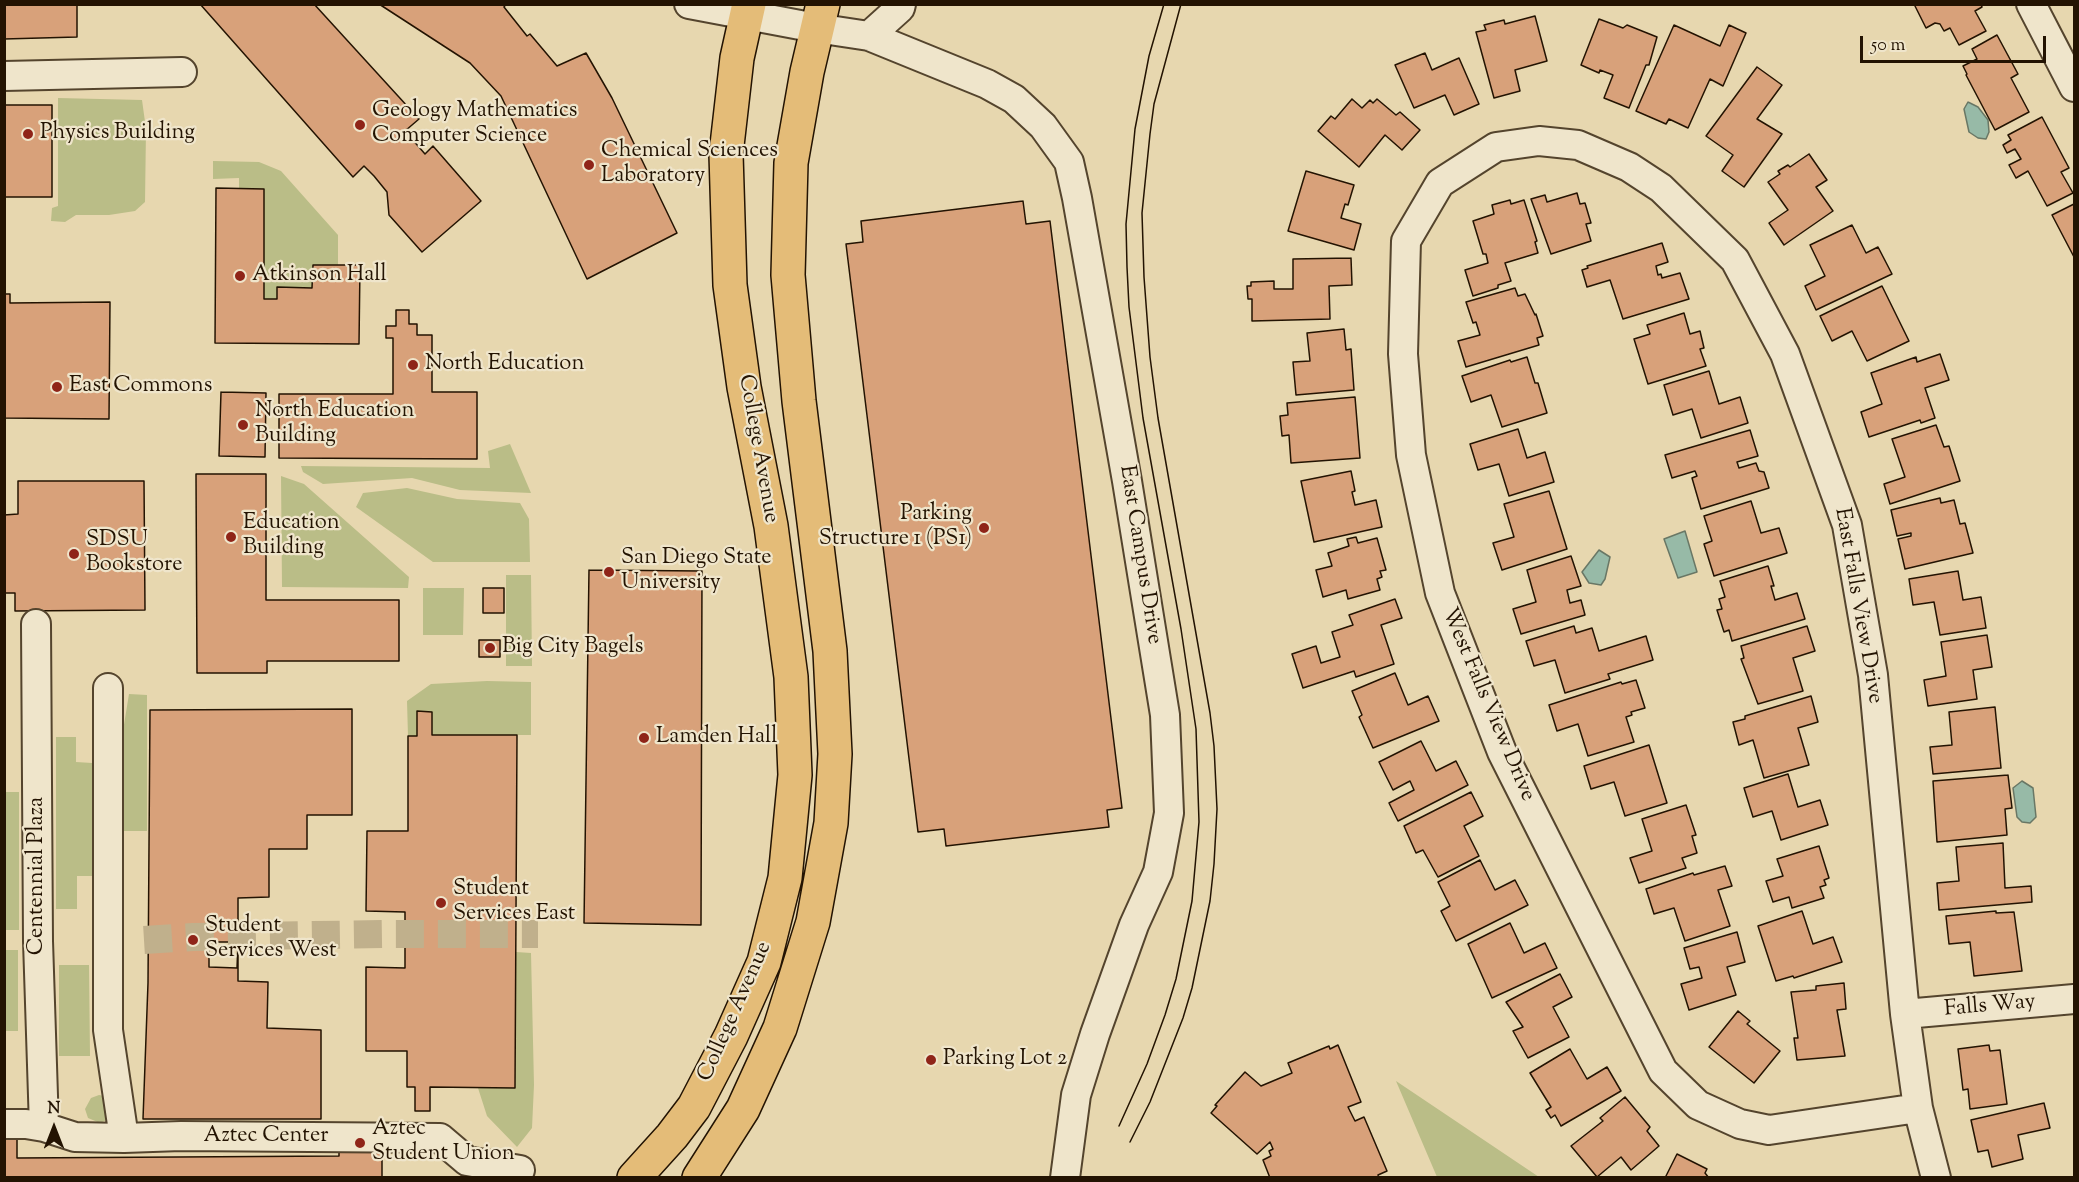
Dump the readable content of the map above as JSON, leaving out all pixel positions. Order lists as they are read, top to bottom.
{
  "streets": {
    "main road": ["College Avenue"],
    "street": [
      "East Campus Drive",
      "East Falls View Drive",
      "West Falls View Drive",
      "Centennial Plaza",
      "Falls Way",
      "Aztec Center"
    ]
  },
  "crossings": [
    ["College Avenue", "East Campus Drive"],
    ["East Falls View Drive", "West Falls View Drive"],
    ["East Falls View Drive", "Falls Way"],
    ["Centennial Plaza", "Aztec Center"]
  ],
  "places": [
    "Geology Mathematics Computer Science",
    "Physics Building",
    "Chemical Sciences Laboratory",
    "Atkinson Hall",
    "North Education",
    "East Commons",
    "North Education Building",
    "Parking Structure 1 (PS1)",
    "Education Building",
    "SDSU Bookstore",
    "San Diego State University",
    "Big City Bagels",
    "Lamden Hall",
    "Student Services East",
    "Student Services West",
    "Parking Lot 2",
    "Aztec Student Union"
  ],
  "scale_bar": "50 m",
  "north": "top"
}
